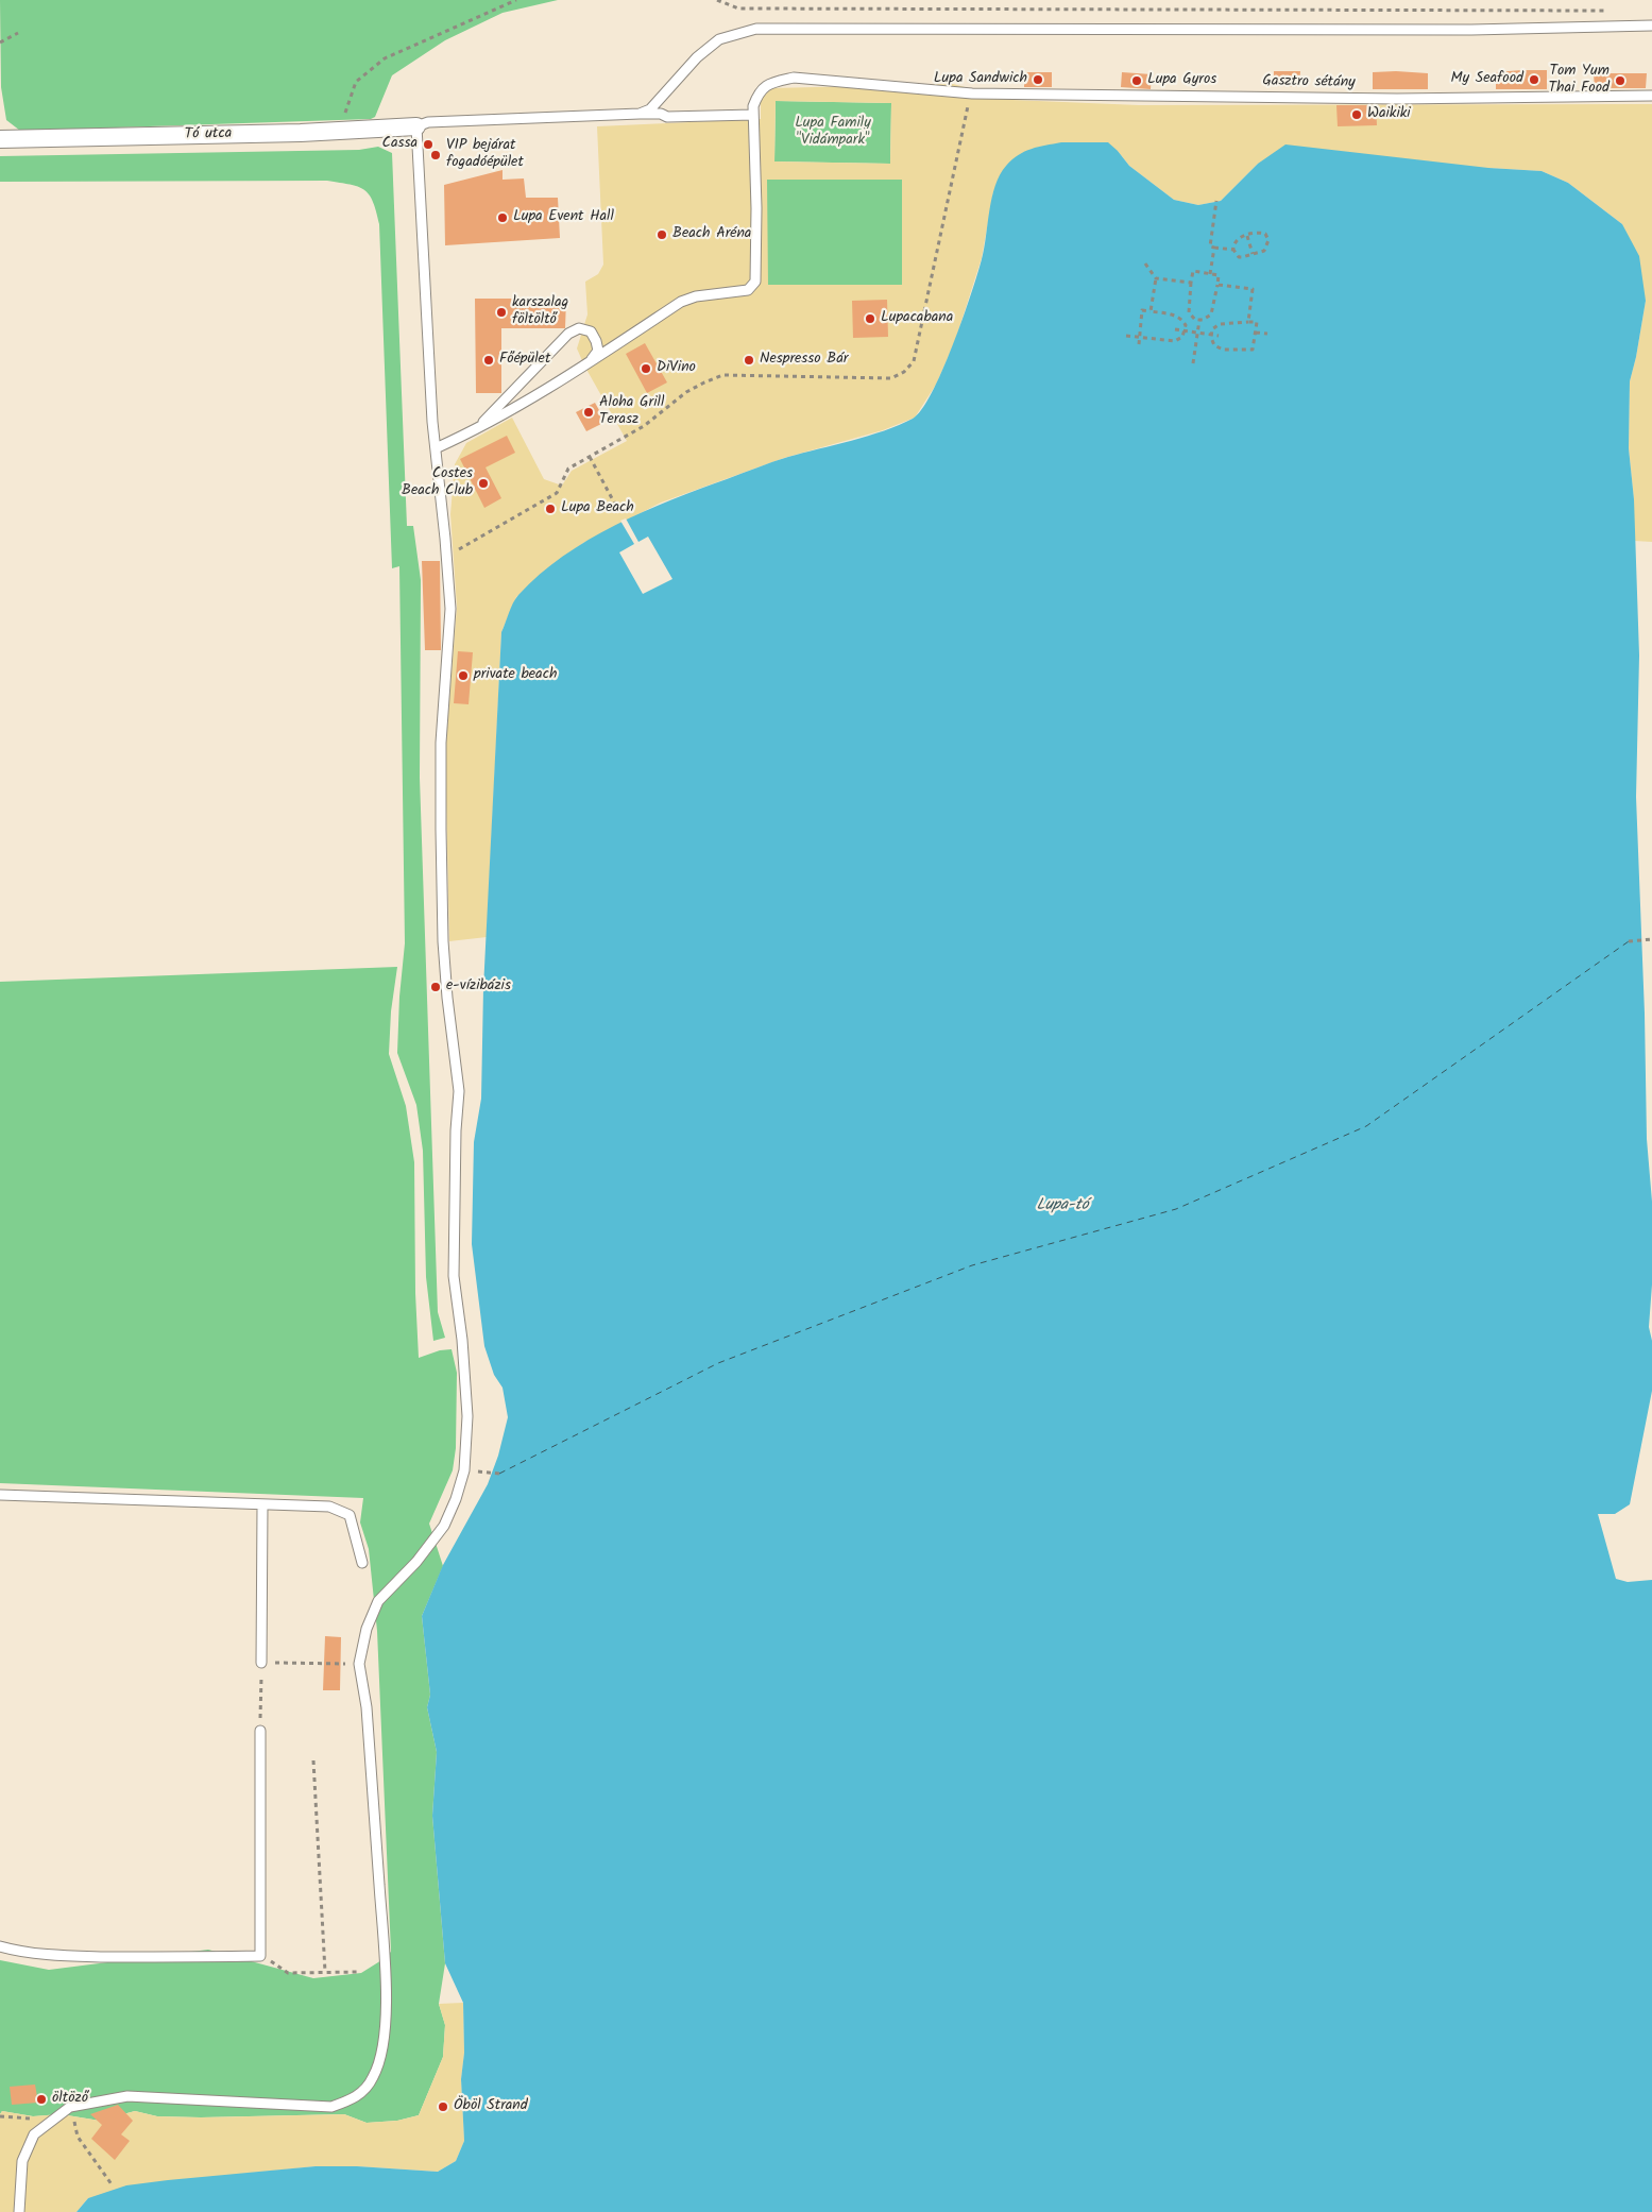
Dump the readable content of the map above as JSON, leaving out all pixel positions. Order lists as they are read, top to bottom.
{
  "streets": {
    "street": ["Tó utca"],
    "lane": ["Gasztro sétány"]
  },
  "water": ["Lupa-tó"],
  "parks": ["Lupa Family \"Vidámpark\""],
  "places": [
    "Lupa Sandwich",
    "My Seafood",
    "Lupa Gyros",
    "Tom Yum Thai Food",
    "Waikiki",
    "Cassa",
    "VIP bejárat fogadóépület",
    "Lupa Event Hall",
    "Beach Aréna",
    "karszalag föltöltő",
    "Lupacabana",
    "Főépület",
    "Nespresso Bár",
    "DiVino",
    "Aloha Grill Terasz",
    "Costes Beach Club",
    "Lupa Beach",
    "private beach",
    "e-vízibázis",
    "öltöző",
    "Öböl Strand"
  ]
}
